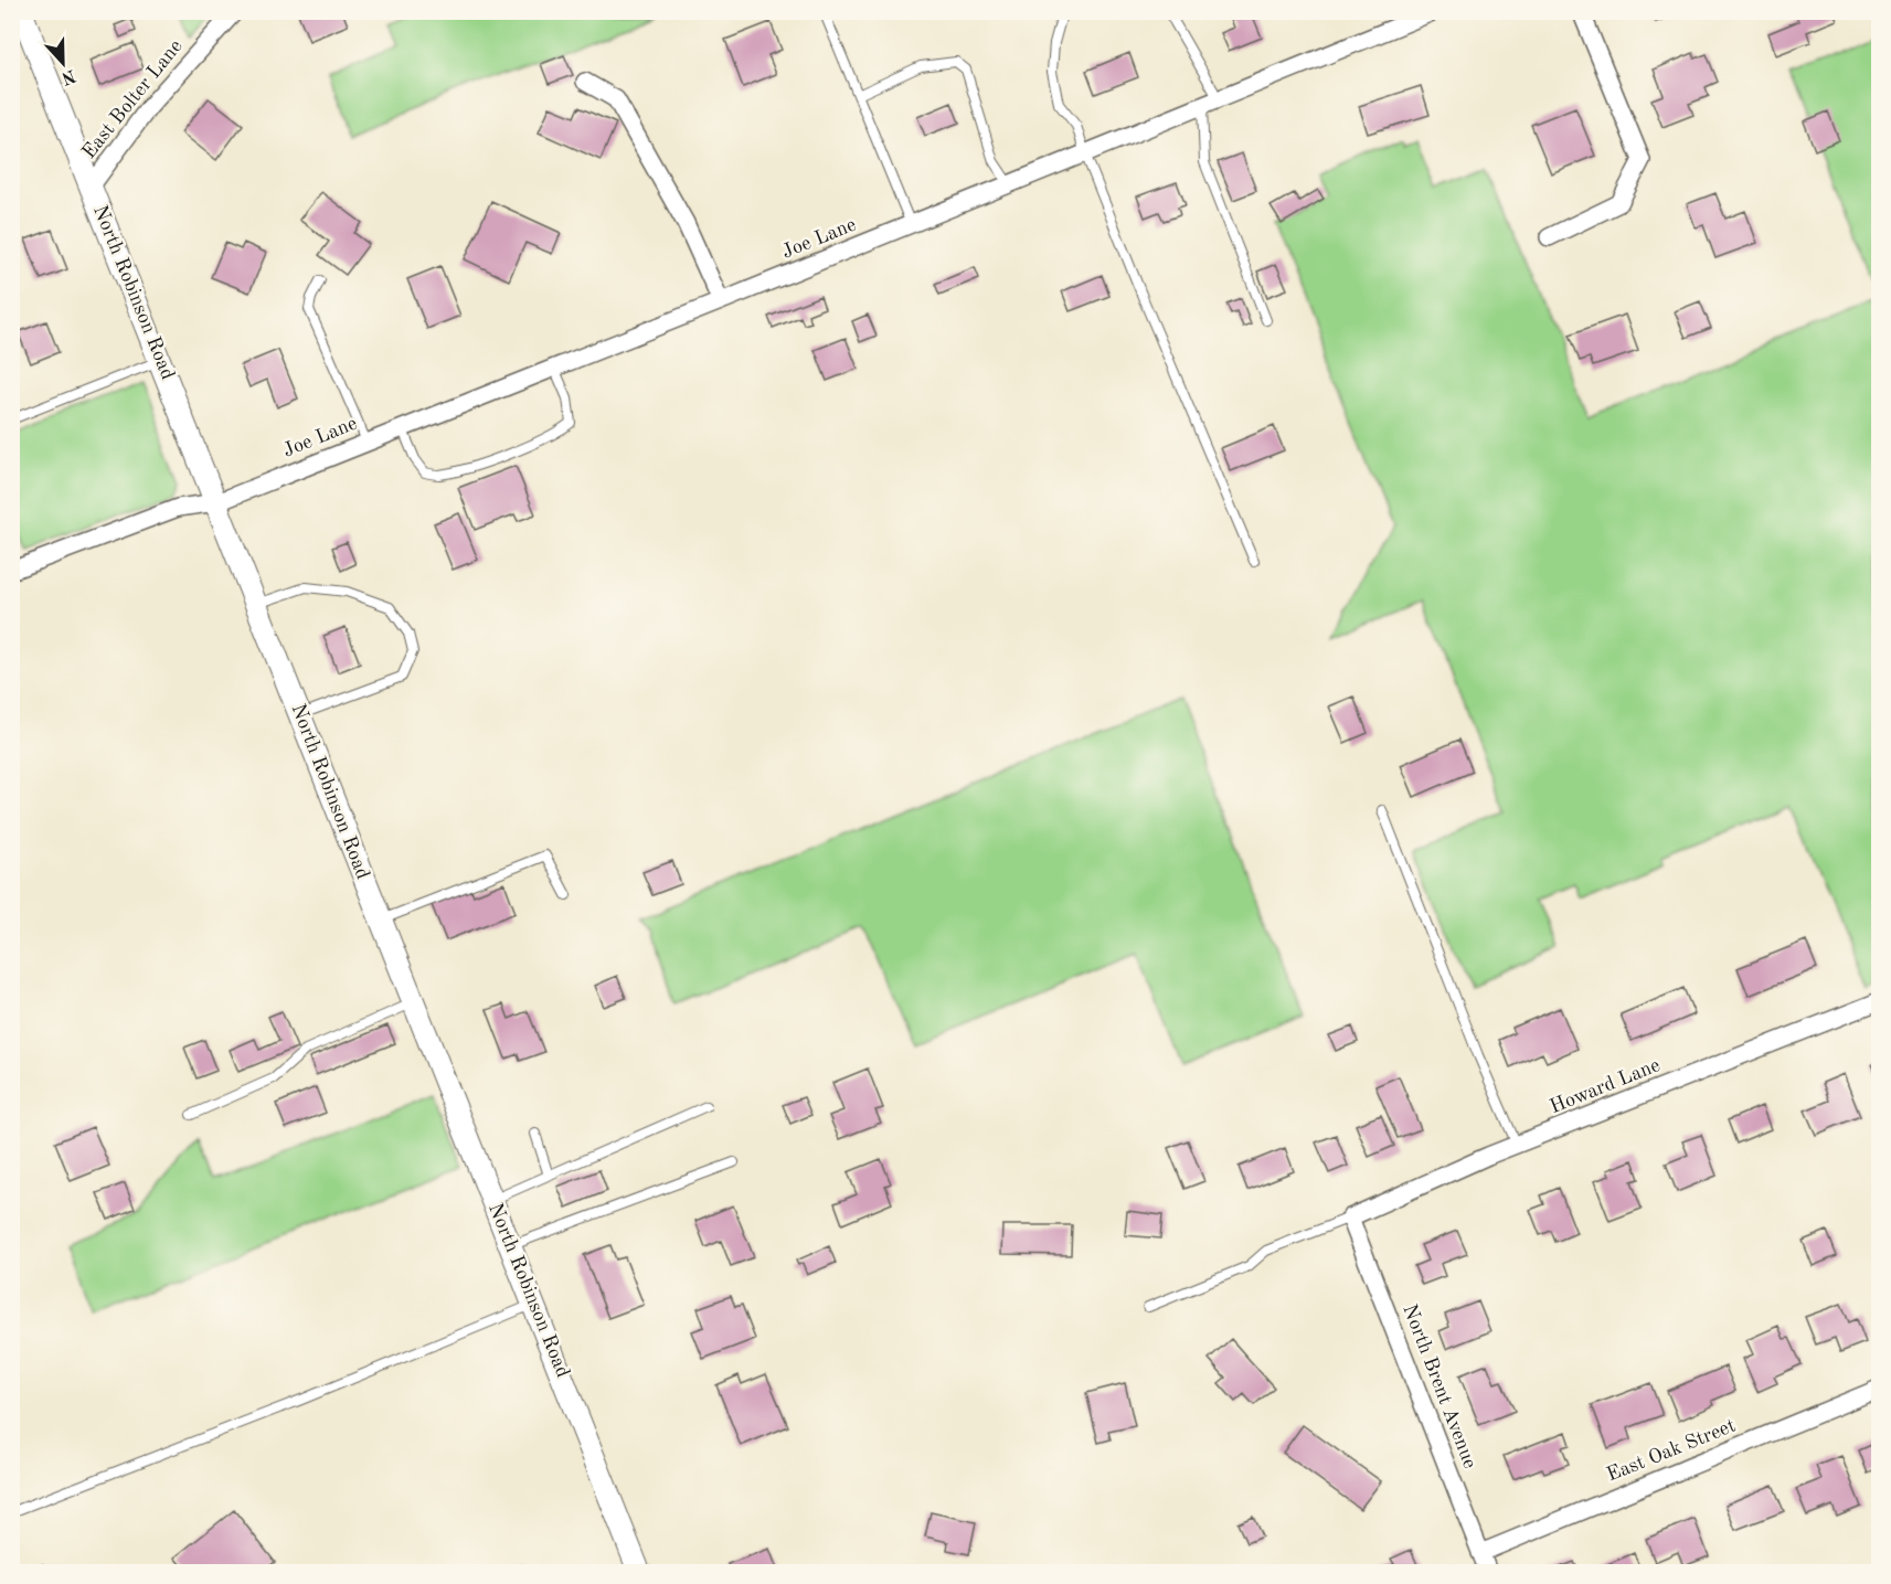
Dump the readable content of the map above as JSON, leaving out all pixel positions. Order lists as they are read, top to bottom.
{
  "streets": {
    "street": [
      "East Bolter Lane",
      "Joe Lane",
      "North Robinson Road",
      "Howard Lane",
      "North Brent Avenue",
      "East Oak Street"
    ]
  },
  "crossings": [
    ["East Bolter Lane", "North Robinson Road"],
    ["Joe Lane", "North Robinson Road"],
    ["Howard Lane", "North Brent Avenue"],
    ["North Brent Avenue", "East Oak Street"]
  ],
  "north": "bottom"
}
